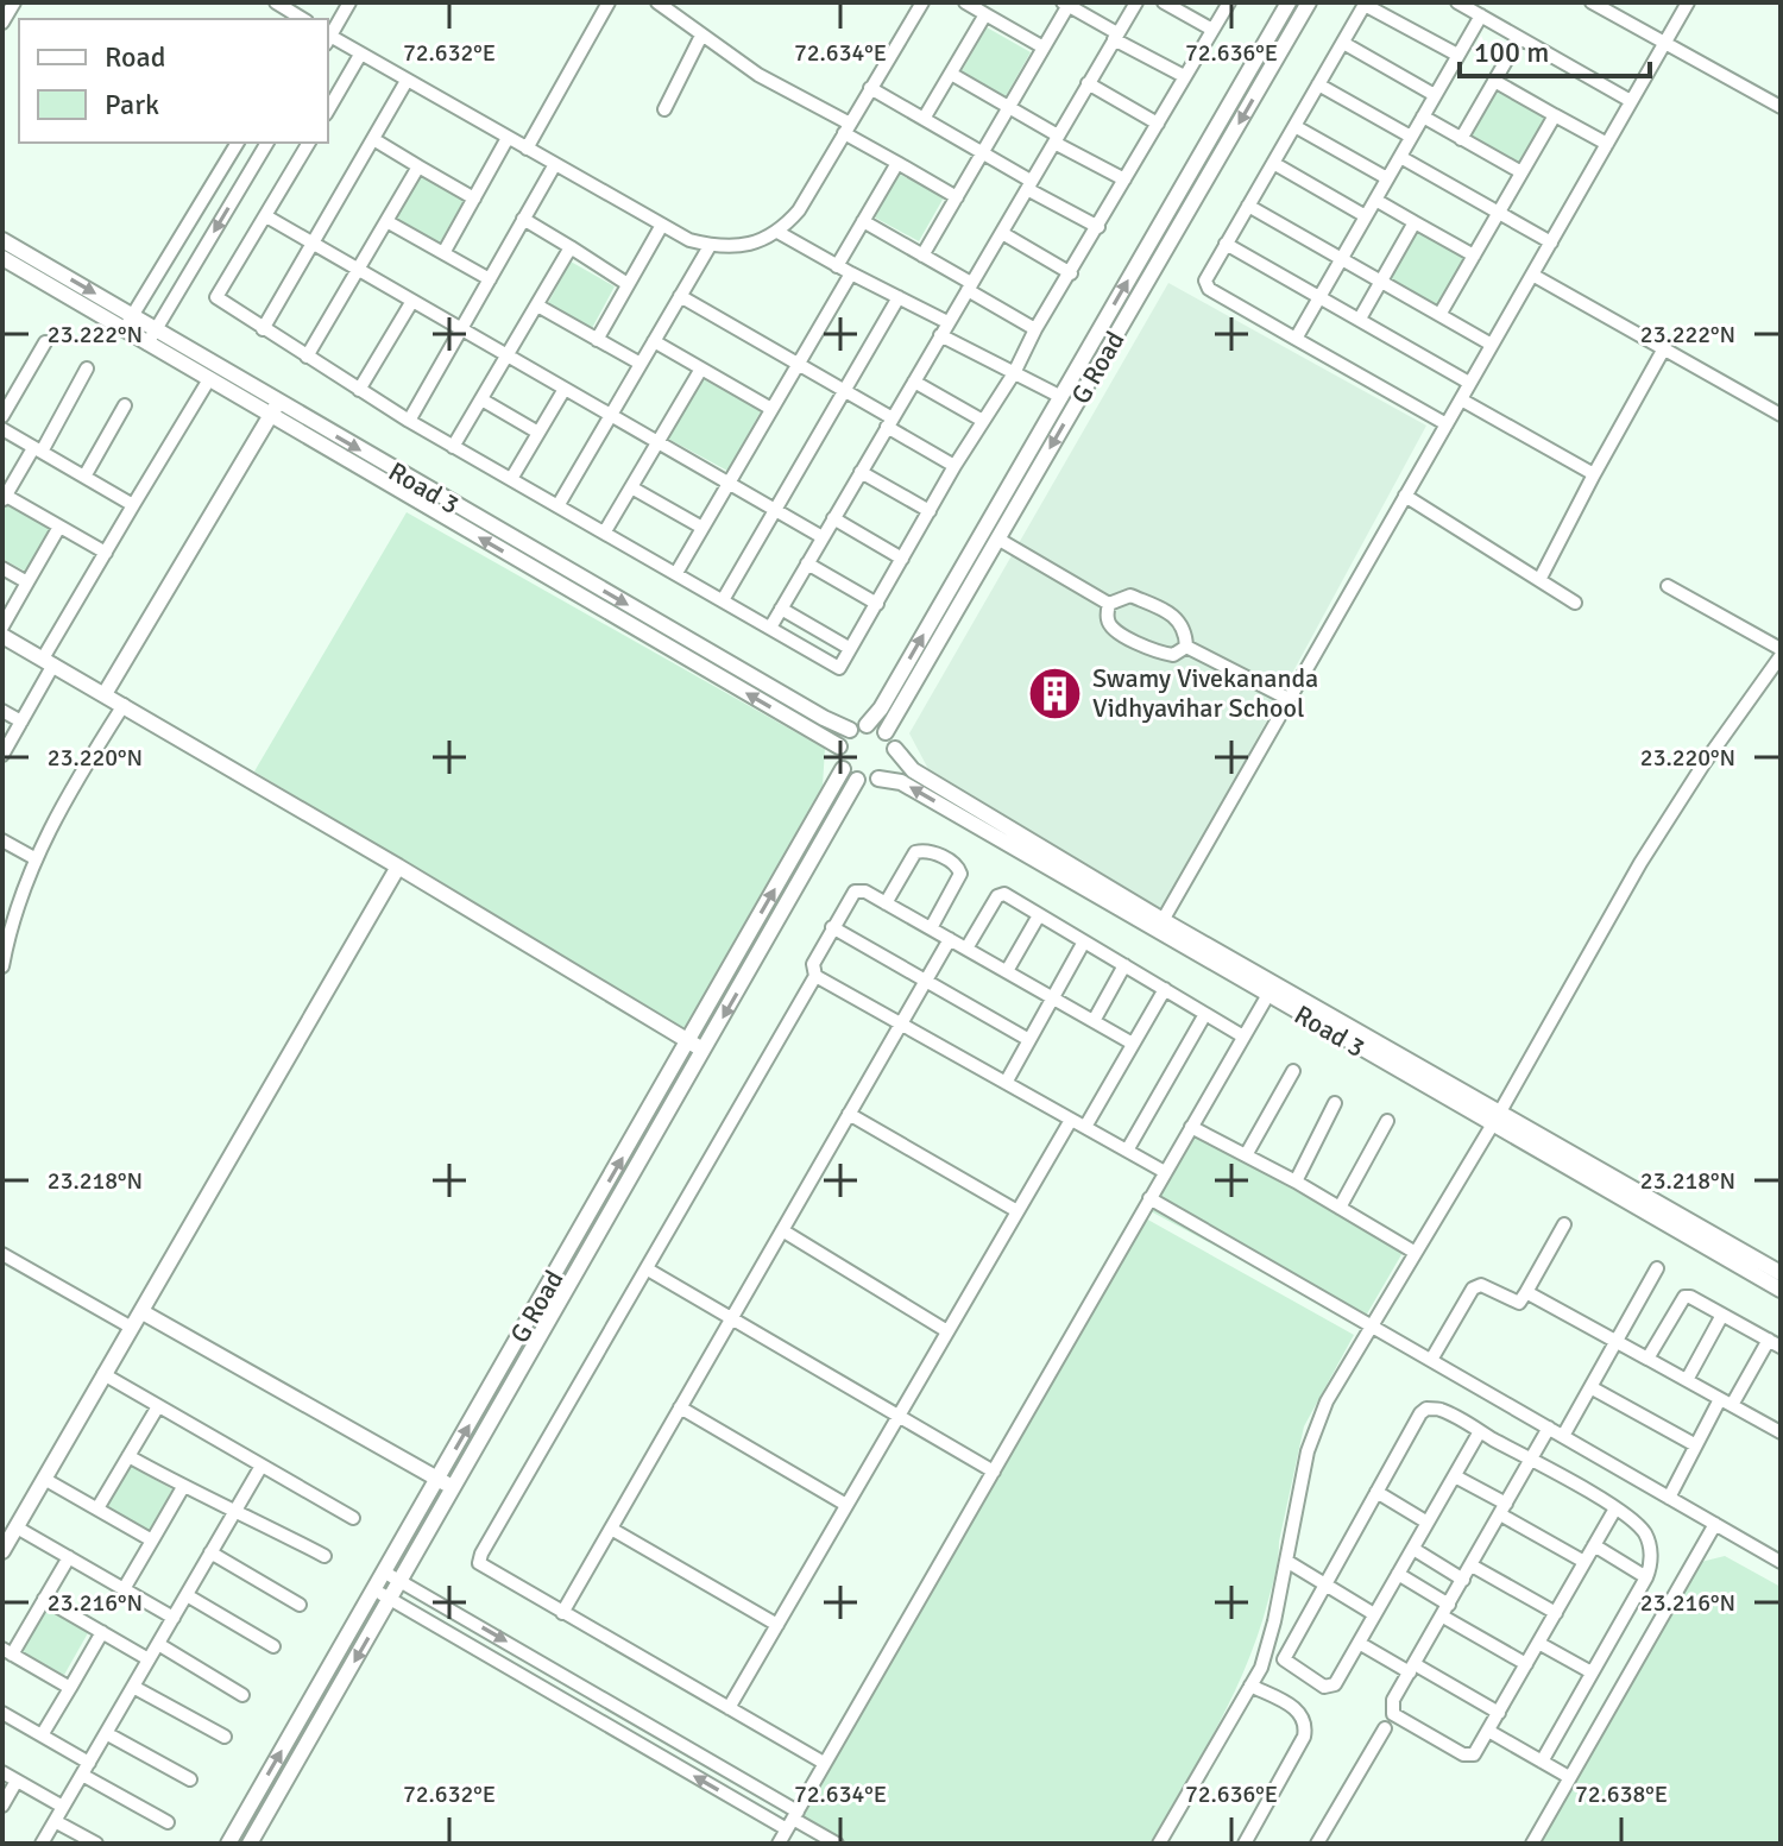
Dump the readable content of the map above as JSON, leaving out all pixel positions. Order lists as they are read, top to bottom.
{
  "streets": {
    "street": ["G Road", "Road 3"]
  },
  "crossings": [
    ["G Road", "Road 3"]
  ],
  "places": {
    "building": ["Swamy Vivekananda Vidhyavihar School"]
  },
  "legend": ["Road", "Park"],
  "scale_bar": "100 m",
  "coordinates": [
    "72.632°E",
    "72.634°E",
    "72.636°E",
    "23.222°N",
    "23.220°N",
    "23.218°N",
    "23.216°N",
    "72.638°E"
  ]
}
